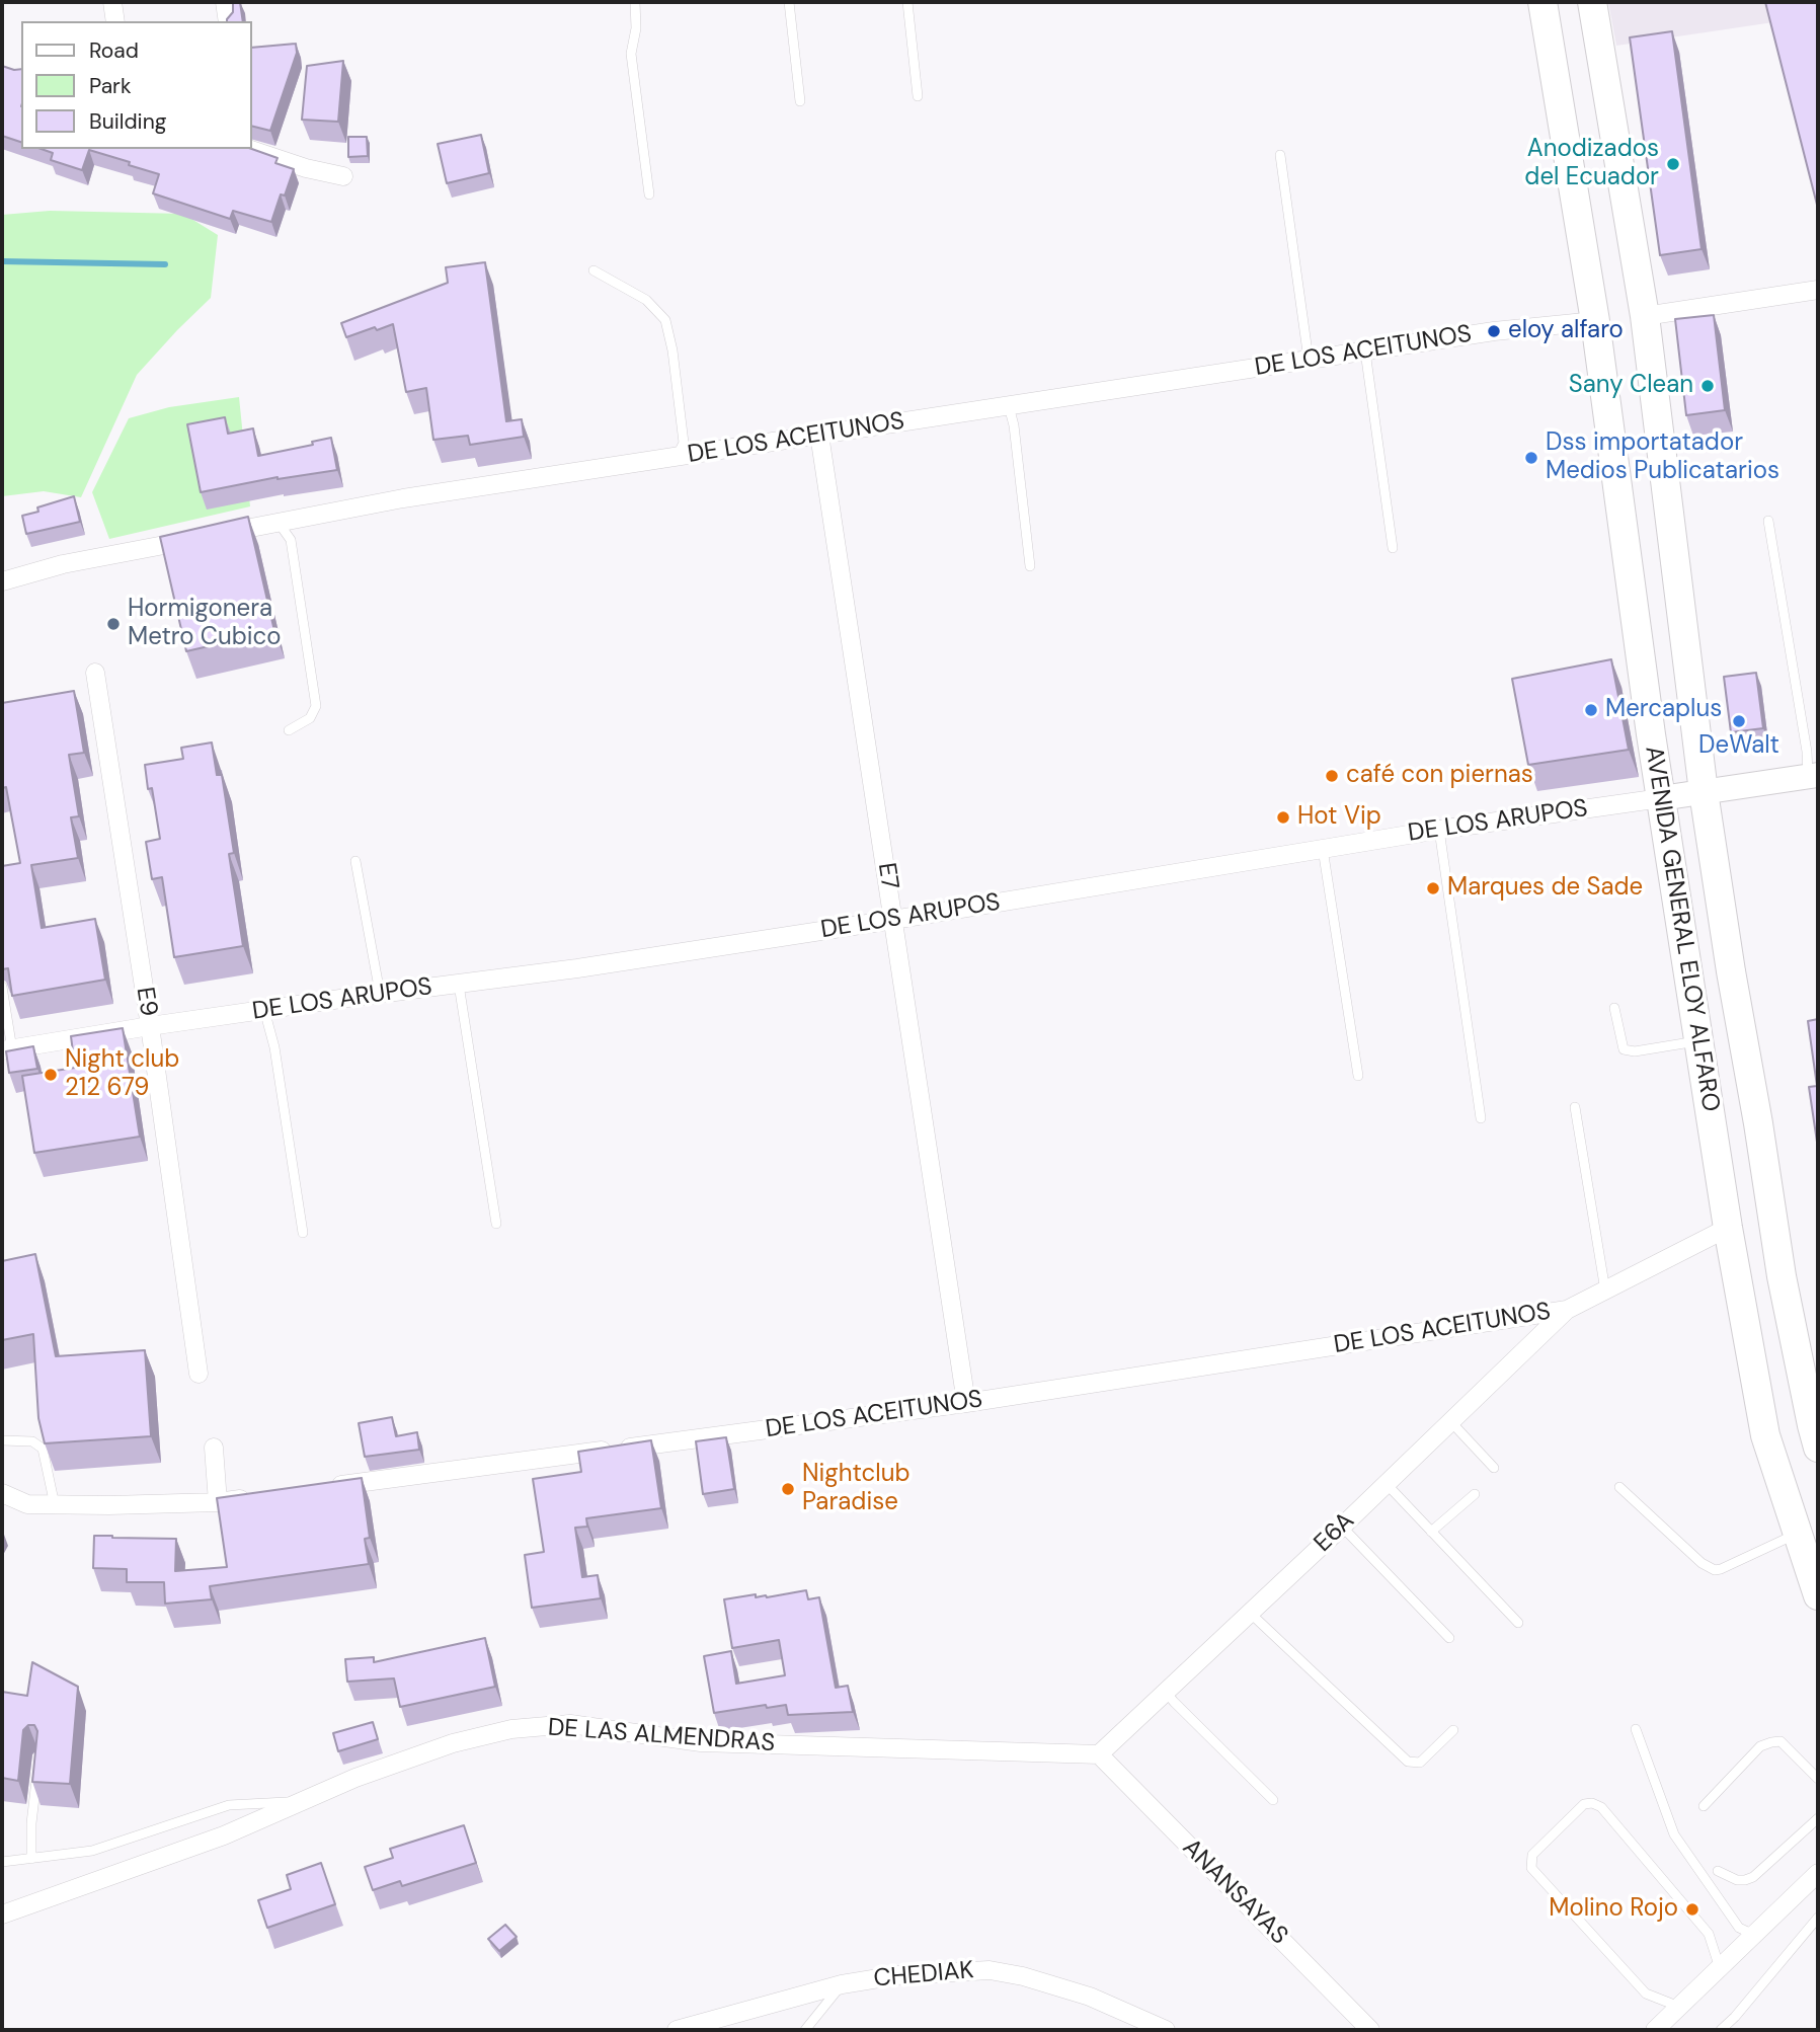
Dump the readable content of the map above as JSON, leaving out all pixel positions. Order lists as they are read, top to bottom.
{
  "streets": {
    "main road": ["AVENIDA GENERAL ELOY ALFARO"],
    "street": [
      "DE LOS ACEITUNOS",
      "DE LOS ARUPOS",
      "E7",
      "E9",
      "E6A",
      "DE LAS ALMENDRAS",
      "ANANSAYAS",
      "CHEDIAK"
    ]
  },
  "crossings": [
    ["DE LOS ACEITUNOS", "E7"],
    ["DE LOS ACEITUNOS", "AVENIDA GENERAL ELOY ALFARO"],
    ["DE LOS ACEITUNOS", "E6A"],
    ["DE LOS ARUPOS", "E7"],
    ["DE LOS ARUPOS", "AVENIDA GENERAL ELOY ALFARO"],
    ["DE LOS ARUPOS", "E9"],
    ["E6A", "DE LAS ALMENDRAS"],
    ["E6A", "ANANSAYAS"],
    ["DE LAS ALMENDRAS", "ANANSAYAS"]
  ],
  "places": [
    "Anodizados del Ecuador",
    "eloy alfaro",
    "Sany Clean",
    "Dss importatador Medios Publicatarios",
    "Hormigonera Metro Cubico",
    "Mercaplus",
    "DeWalt",
    "café con piernas",
    "Hot Vip",
    "Marques de Sade",
    "Night club 212 679",
    "Nightclub Paradise",
    "Molino Rojo"
  ],
  "legend": ["Road", "Park", "Building"]
}
